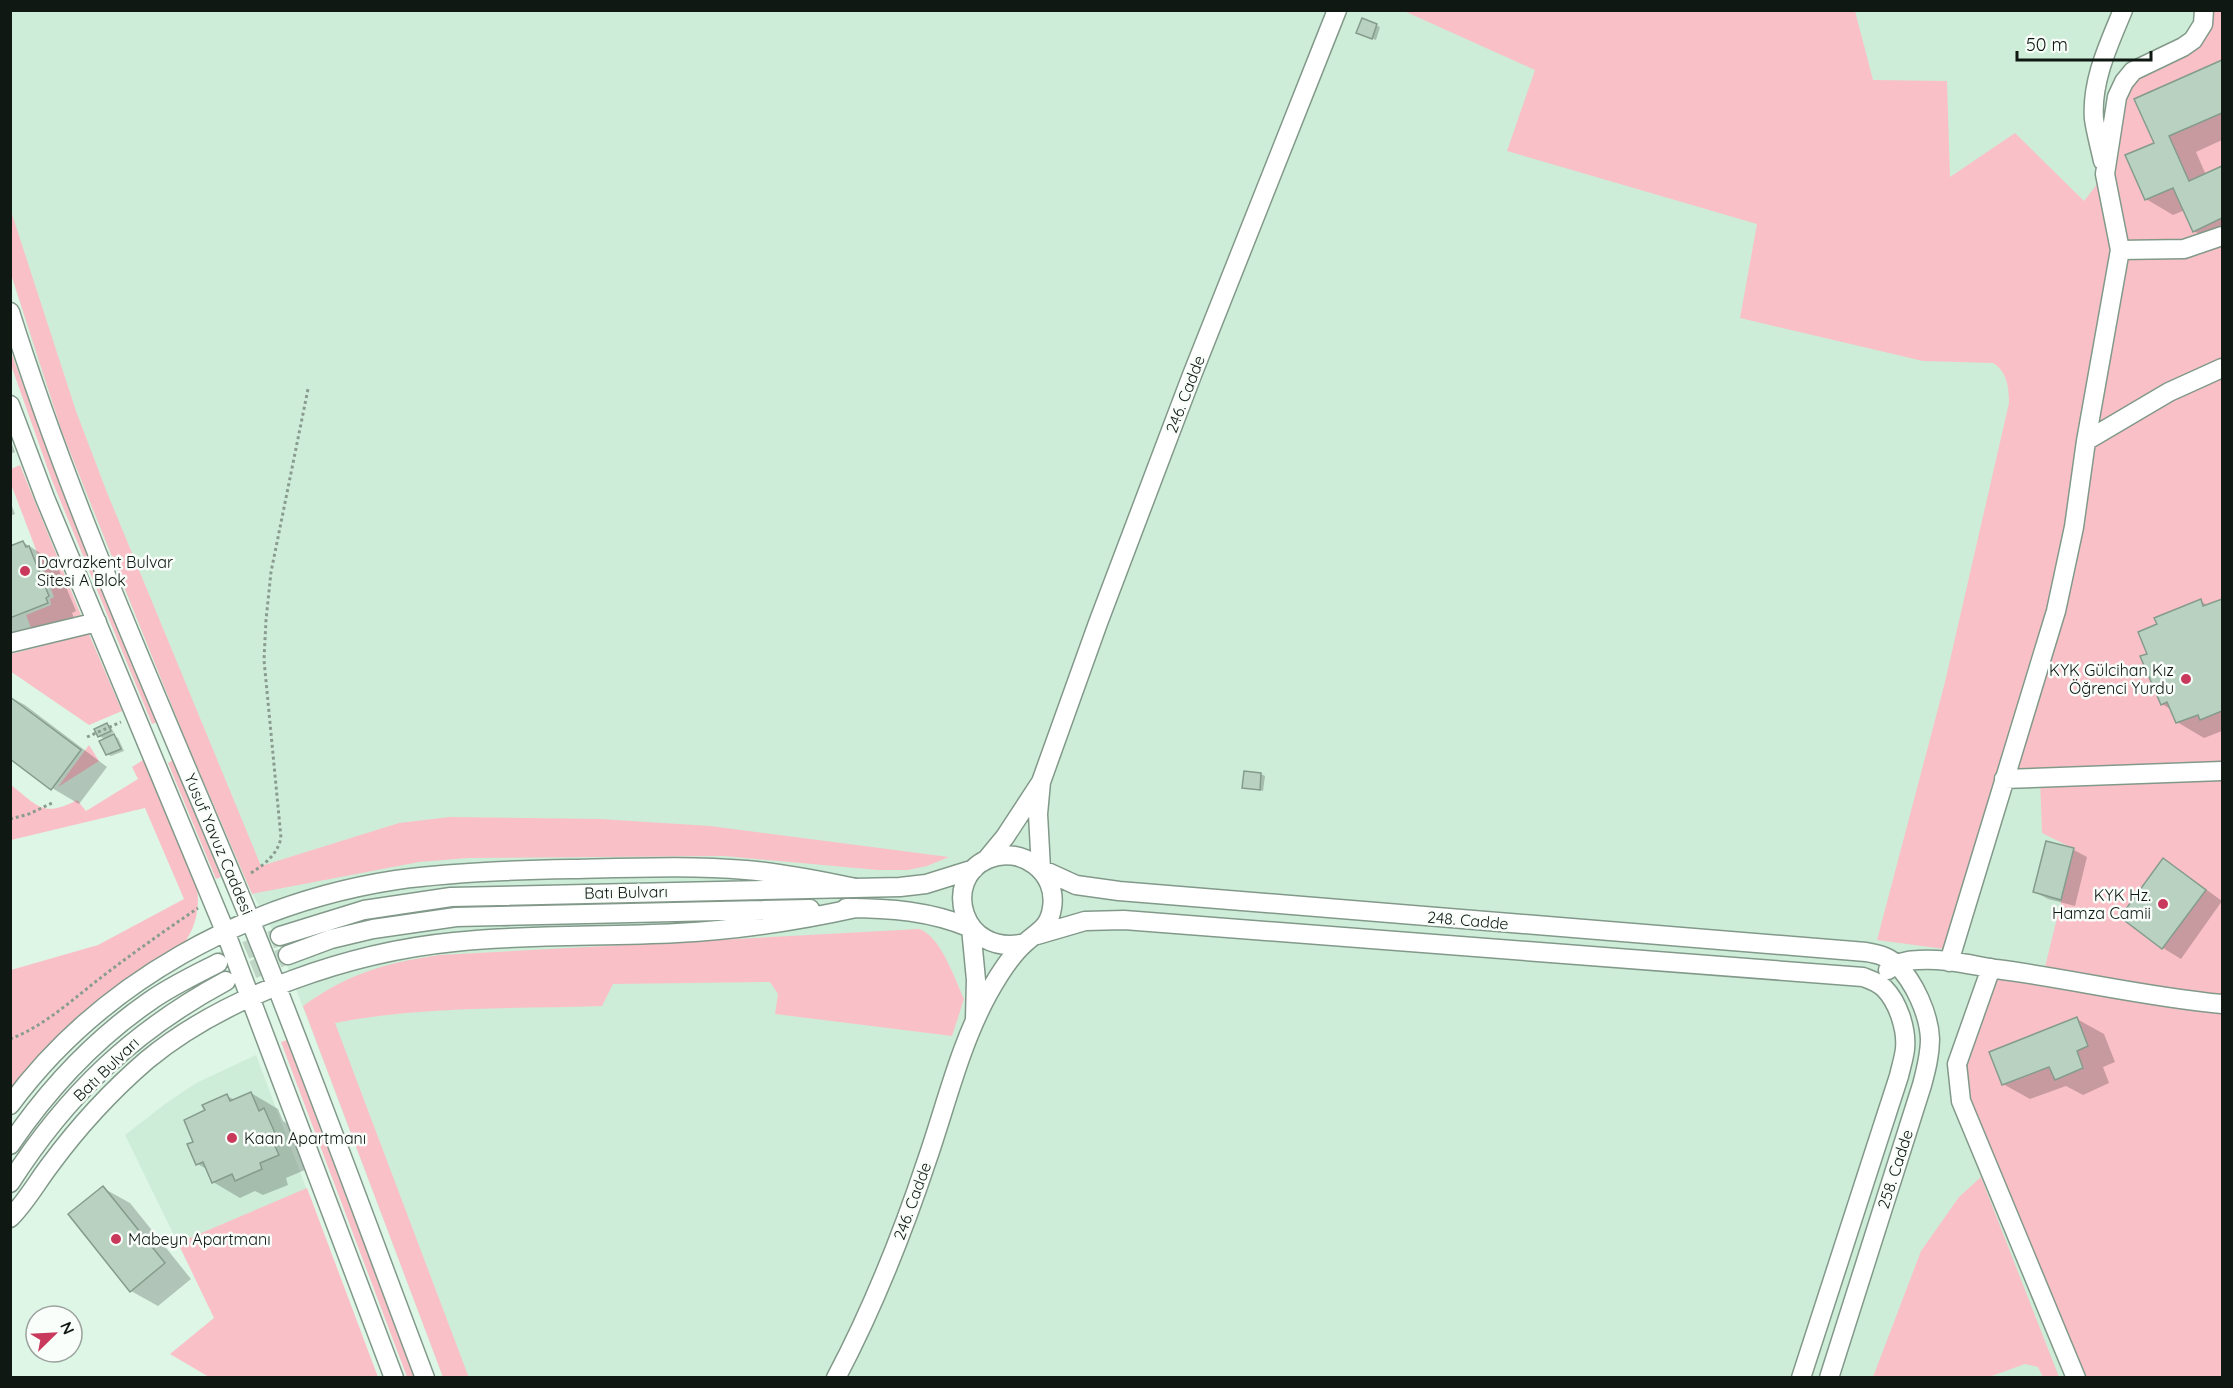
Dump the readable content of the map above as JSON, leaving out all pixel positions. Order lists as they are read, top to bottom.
{
  "streets": {
    "street": [
      "246. Cadde",
      "Yusuf Yavuz Caddesi",
      "Batı Bulvarı",
      "248. Cadde",
      "258. Cadde"
    ]
  },
  "crossings": [
    ["246. Cadde", "Batı Bulvarı"],
    ["246. Cadde", "248. Cadde"],
    ["Batı Bulvarı", "248. Cadde"],
    ["248. Cadde", "258. Cadde"]
  ],
  "places": [
    "Davrazkent Bulvar Sitesi A Blok",
    "KYK Gülcihan Kız Öğrenci Yurdu",
    "KYK Hz. Hamza Camii",
    "Kaan Apartmanı",
    "Mabeyn Apartmanı"
  ],
  "scale_bar": "50 m",
  "north": "top right"
}
